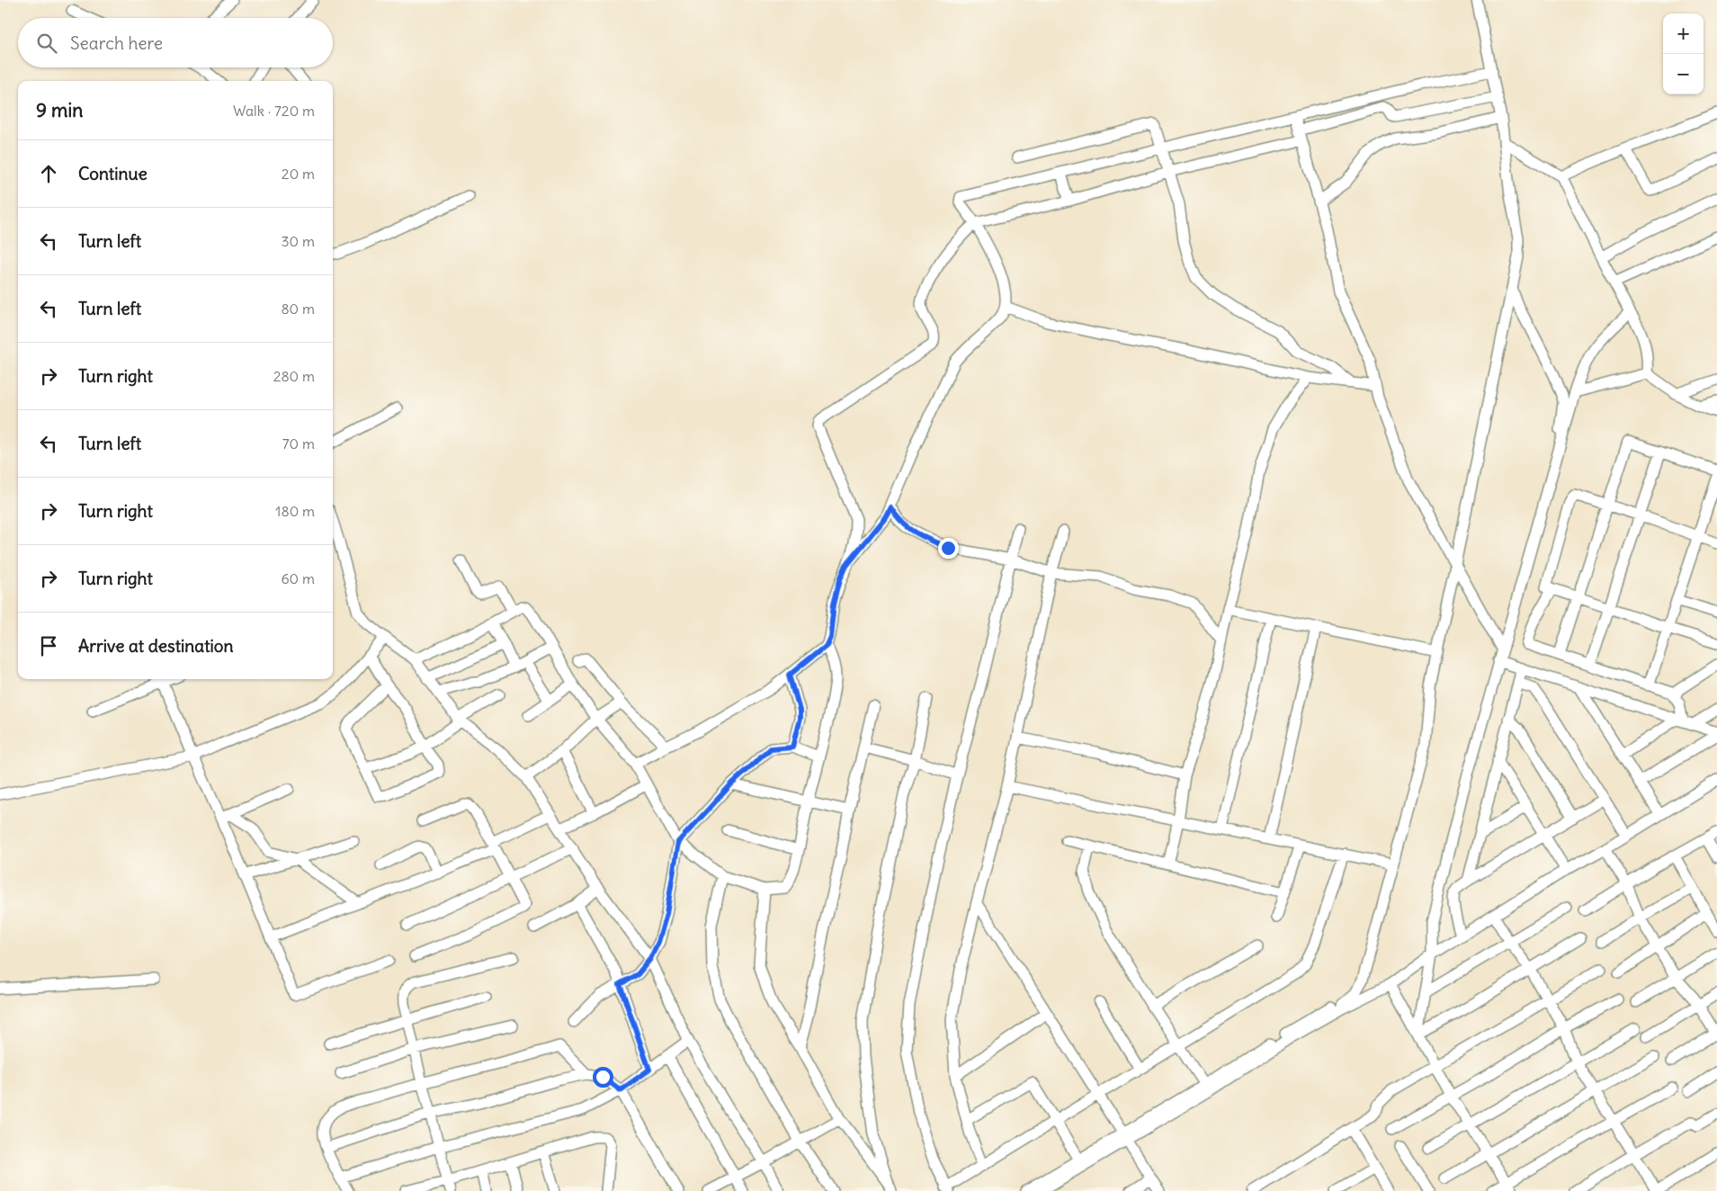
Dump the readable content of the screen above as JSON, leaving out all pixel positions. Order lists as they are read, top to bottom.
{
  "page": {
    "map_buttons": ["+", "−"],
    "search": "Search here",
    "heading": ["9 min", "Walk · 720 m"],
    "list": [
      ["Continue", "20 m"],
      ["Turn left", "30 m"],
      ["Turn left", "80 m"],
      ["Turn right", "280 m"],
      ["Turn left", "70 m"],
      ["Turn right", "180 m"],
      ["Turn right", "60 m"],
      "Arrive at destination"
    ]
  }
}
